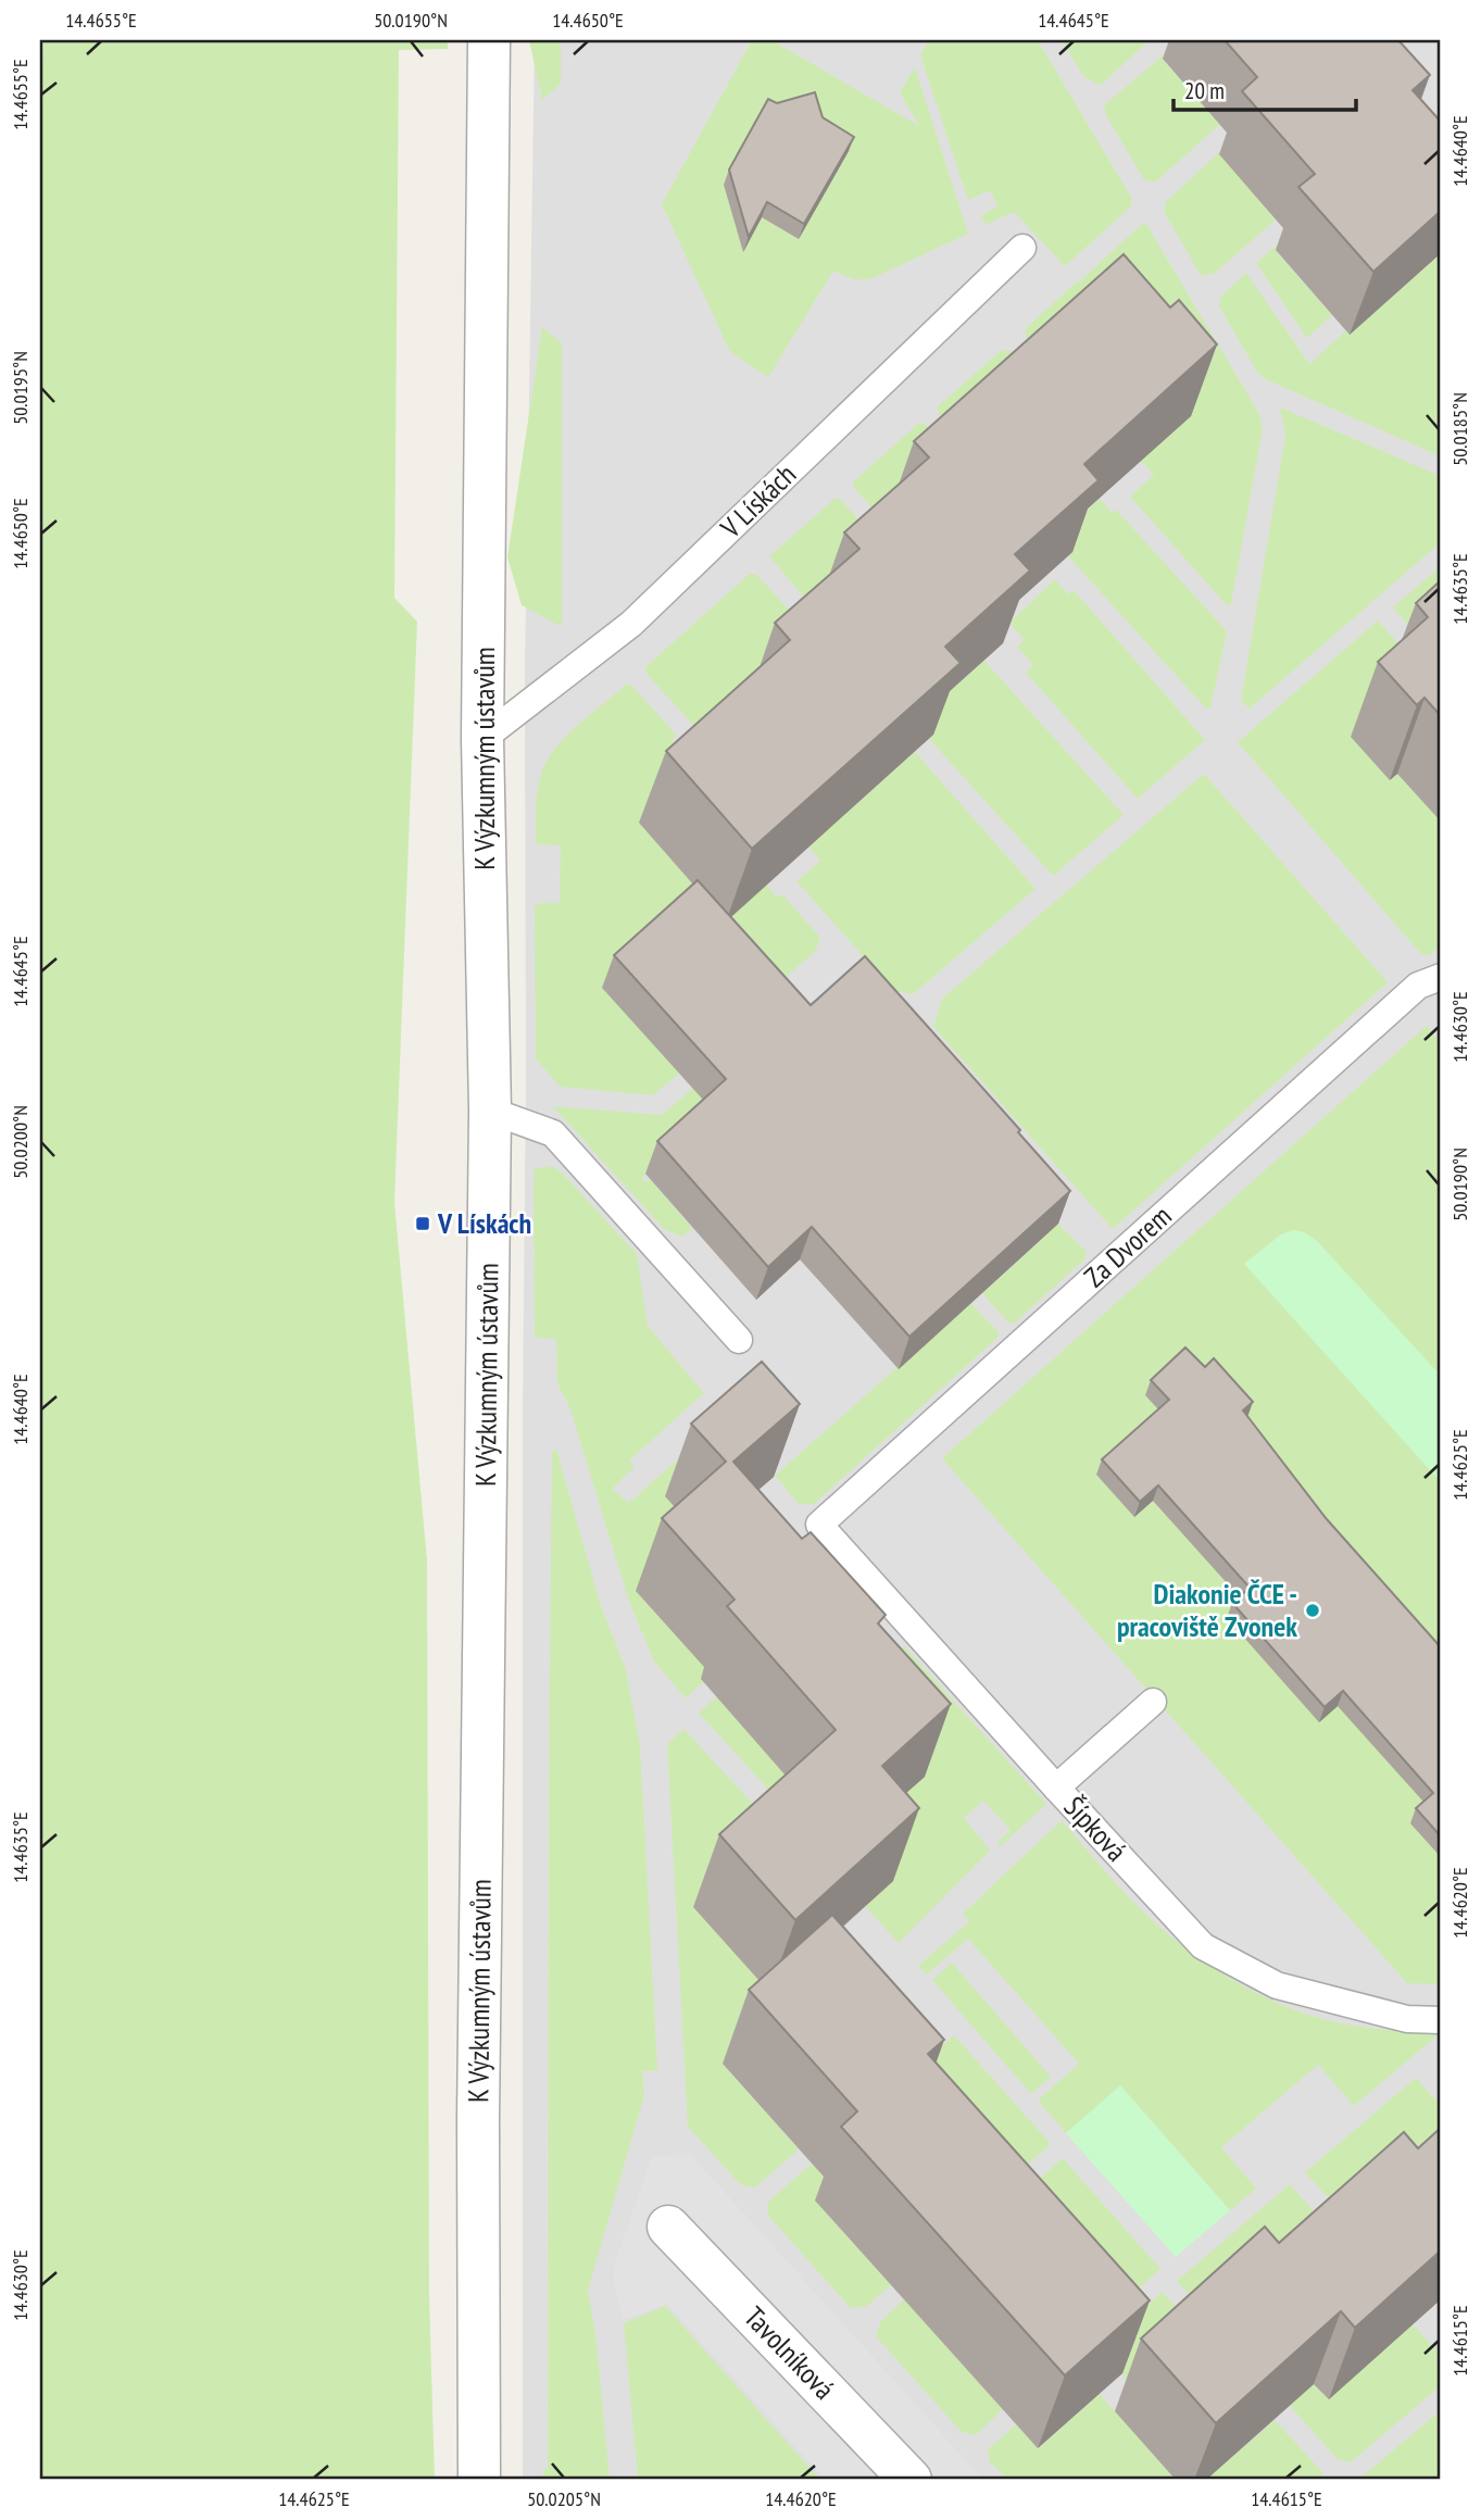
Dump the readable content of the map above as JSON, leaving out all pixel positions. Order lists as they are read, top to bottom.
{
  "streets": {
    "street": ["K Výzkumným ústavům", "Tavolníková"],
    "lane": ["V Lískách", "Za Dvorem", "Šípková"]
  },
  "crossings": [
    ["V Lískách", "K Výzkumným ústavům"],
    ["Za Dvorem", "Šípková"]
  ],
  "places": {
    "transit": ["V Lískách"],
    "other": ["Diakonie ČCE - pracoviště Zvonek"]
  },
  "scale_bar": "20 m",
  "coordinates": [
    "14.4655°E",
    "50.0190°N",
    "14.4650°E",
    "14.4645°E",
    "14.4640°E",
    "50.0195°N",
    "50.0185°N",
    "14.4635°E",
    "14.4630°E",
    "50.0200°N",
    "14.4625°E",
    "14.4620°E",
    "14.4615°E",
    "50.0205°N"
  ]
}
